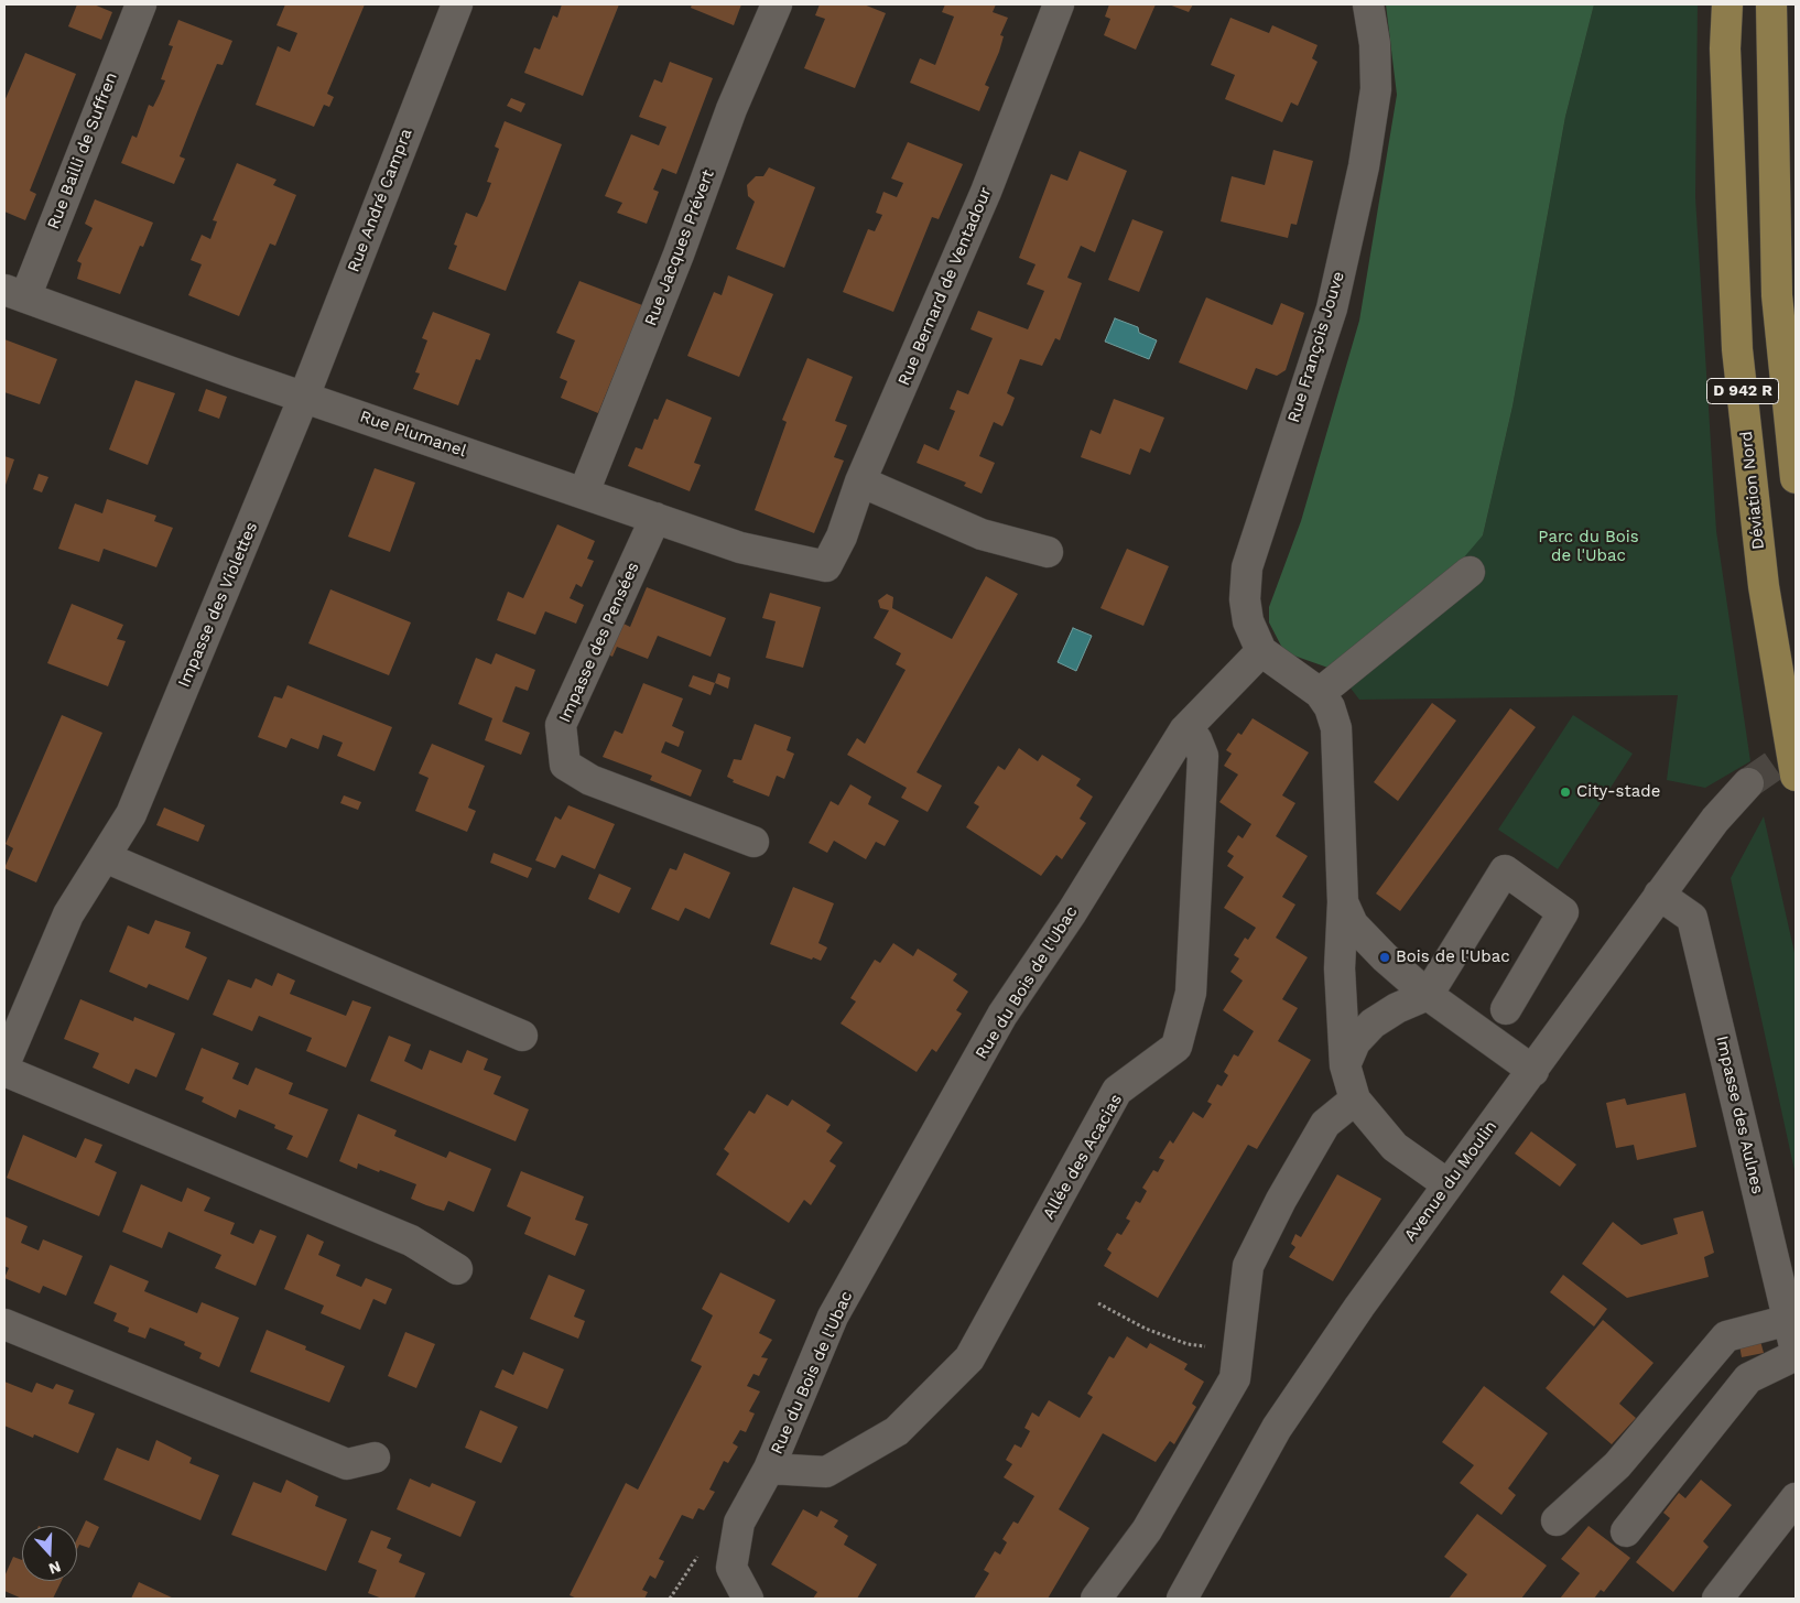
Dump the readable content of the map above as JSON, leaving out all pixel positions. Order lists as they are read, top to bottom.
{
  "streets": {
    "main road": ["D 942 R", "Déviation Nord"],
    "street": [
      "Rue Bailli de Suffren",
      "Rue André Campra",
      "Rue Jacques Prévert",
      "Rue Bernard de Ventadour",
      "Rue François Jouve",
      "Rue Plumanel",
      "Impasse des Violettes",
      "Impasse des Pensées",
      "Rue du Bois de l'Ubac",
      "Impasse des Aulnes",
      "Allée des Acacias",
      "Avenue du Moulin"
    ]
  },
  "crossings": [
    ["Rue Bailli de Suffren", "Rue Plumanel"],
    ["Rue André Campra", "Rue Plumanel"],
    ["Rue André Campra", "Impasse des Violettes"],
    ["Rue Jacques Prévert", "Rue Plumanel"],
    ["Rue Bernard de Ventadour", "Rue Plumanel"],
    ["Rue François Jouve", "Rue du Bois de l'Ubac"],
    ["Rue Plumanel", "Impasse des Violettes"],
    ["Rue Plumanel", "Impasse des Pensées"],
    ["Rue du Bois de l'Ubac", "Allée des Acacias"],
    ["Impasse des Aulnes", "Avenue du Moulin"]
  ],
  "parks": ["Parc du Bois de l'Ubac"],
  "places": ["City-stade", "Bois de l'Ubac"],
  "north": "bottom"
}
